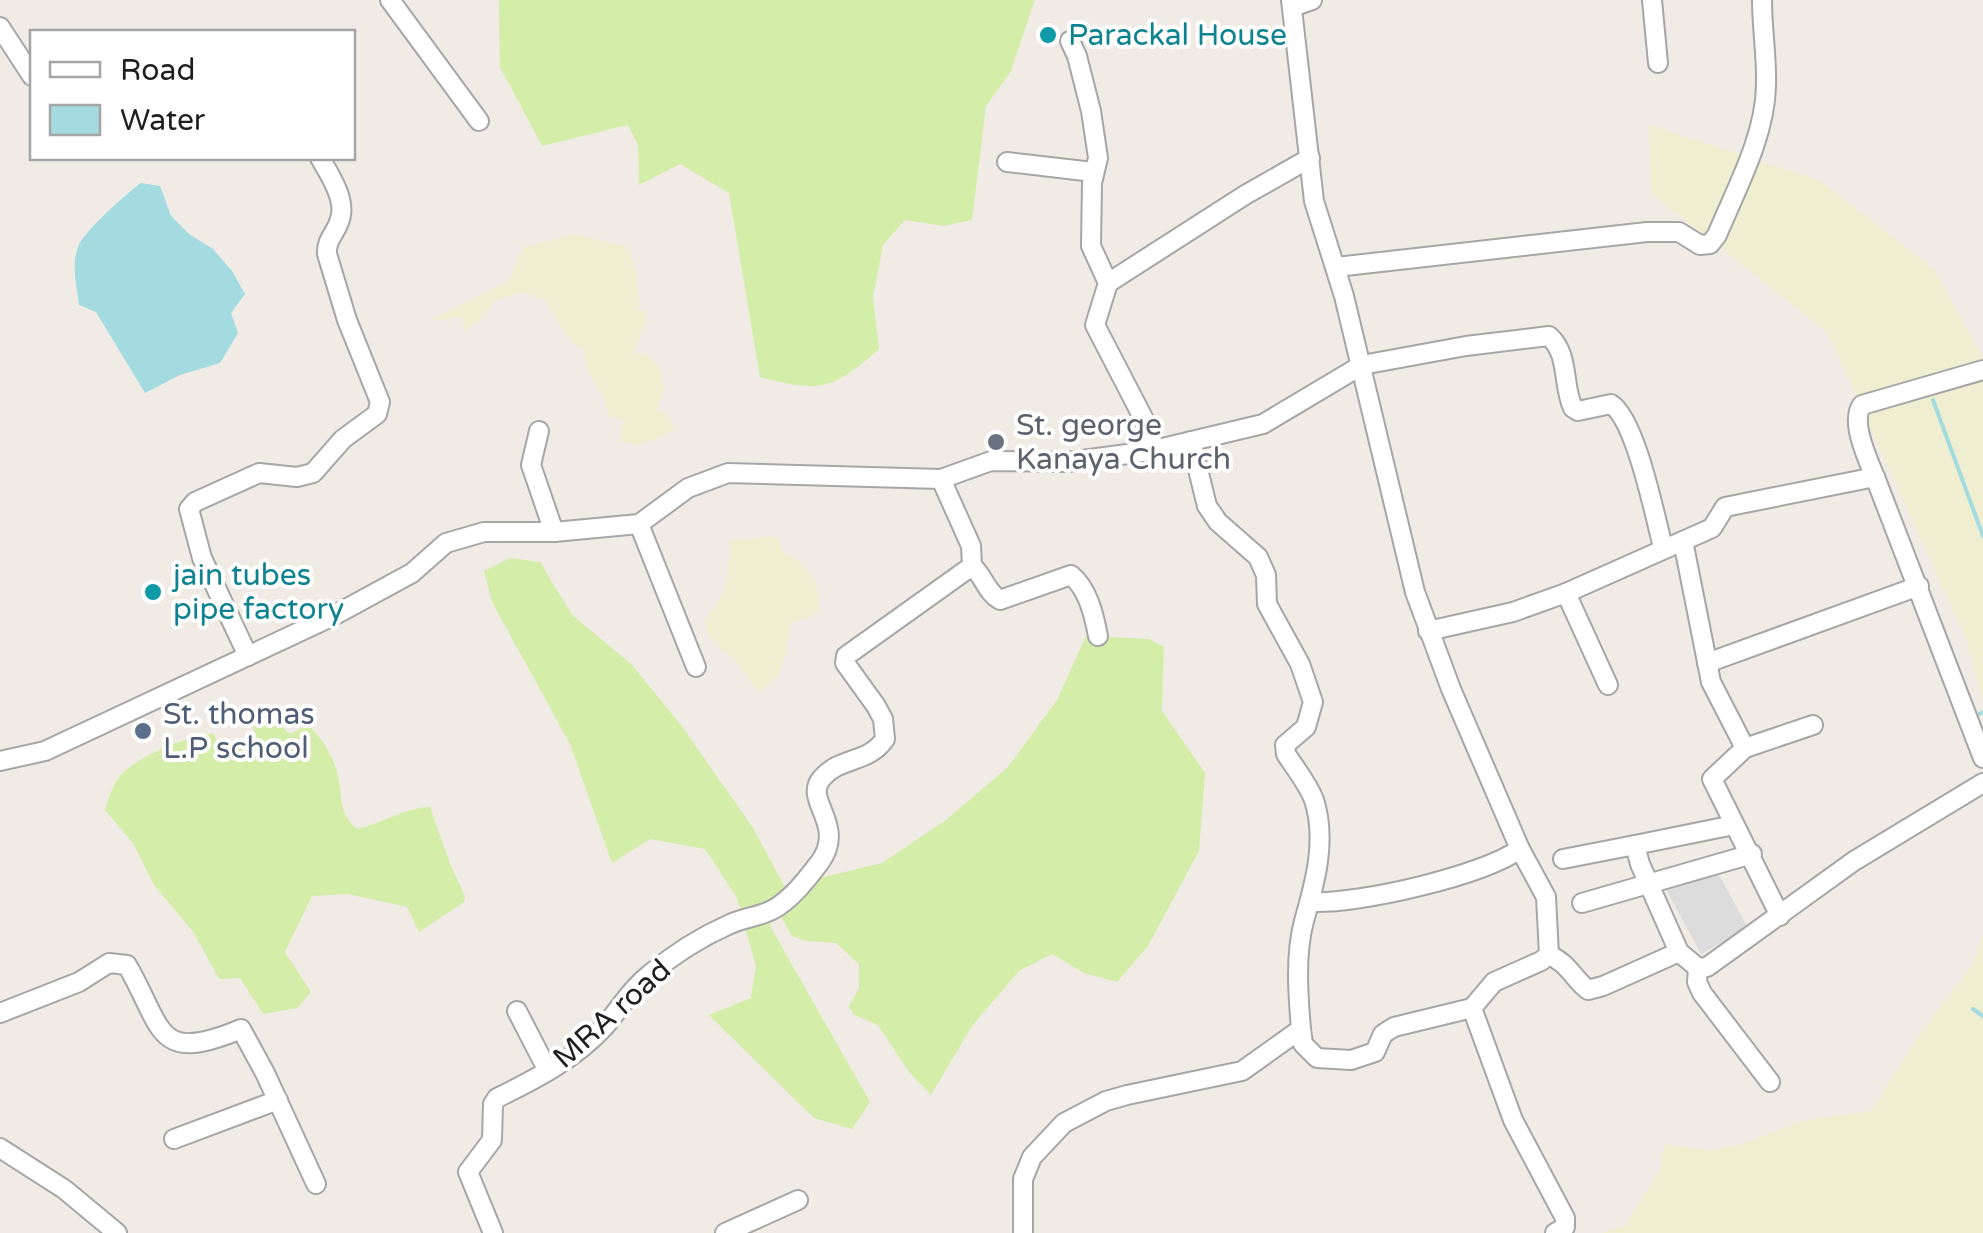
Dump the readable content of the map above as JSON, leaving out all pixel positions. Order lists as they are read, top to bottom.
{
  "streets": {
    "street": ["MRA road"]
  },
  "places": [
    "Parackal House",
    "St. george Kanaya Church",
    "jain tubes pipe factory",
    "St. thomas L.P school"
  ],
  "legend": ["Road", "Water"]
}
